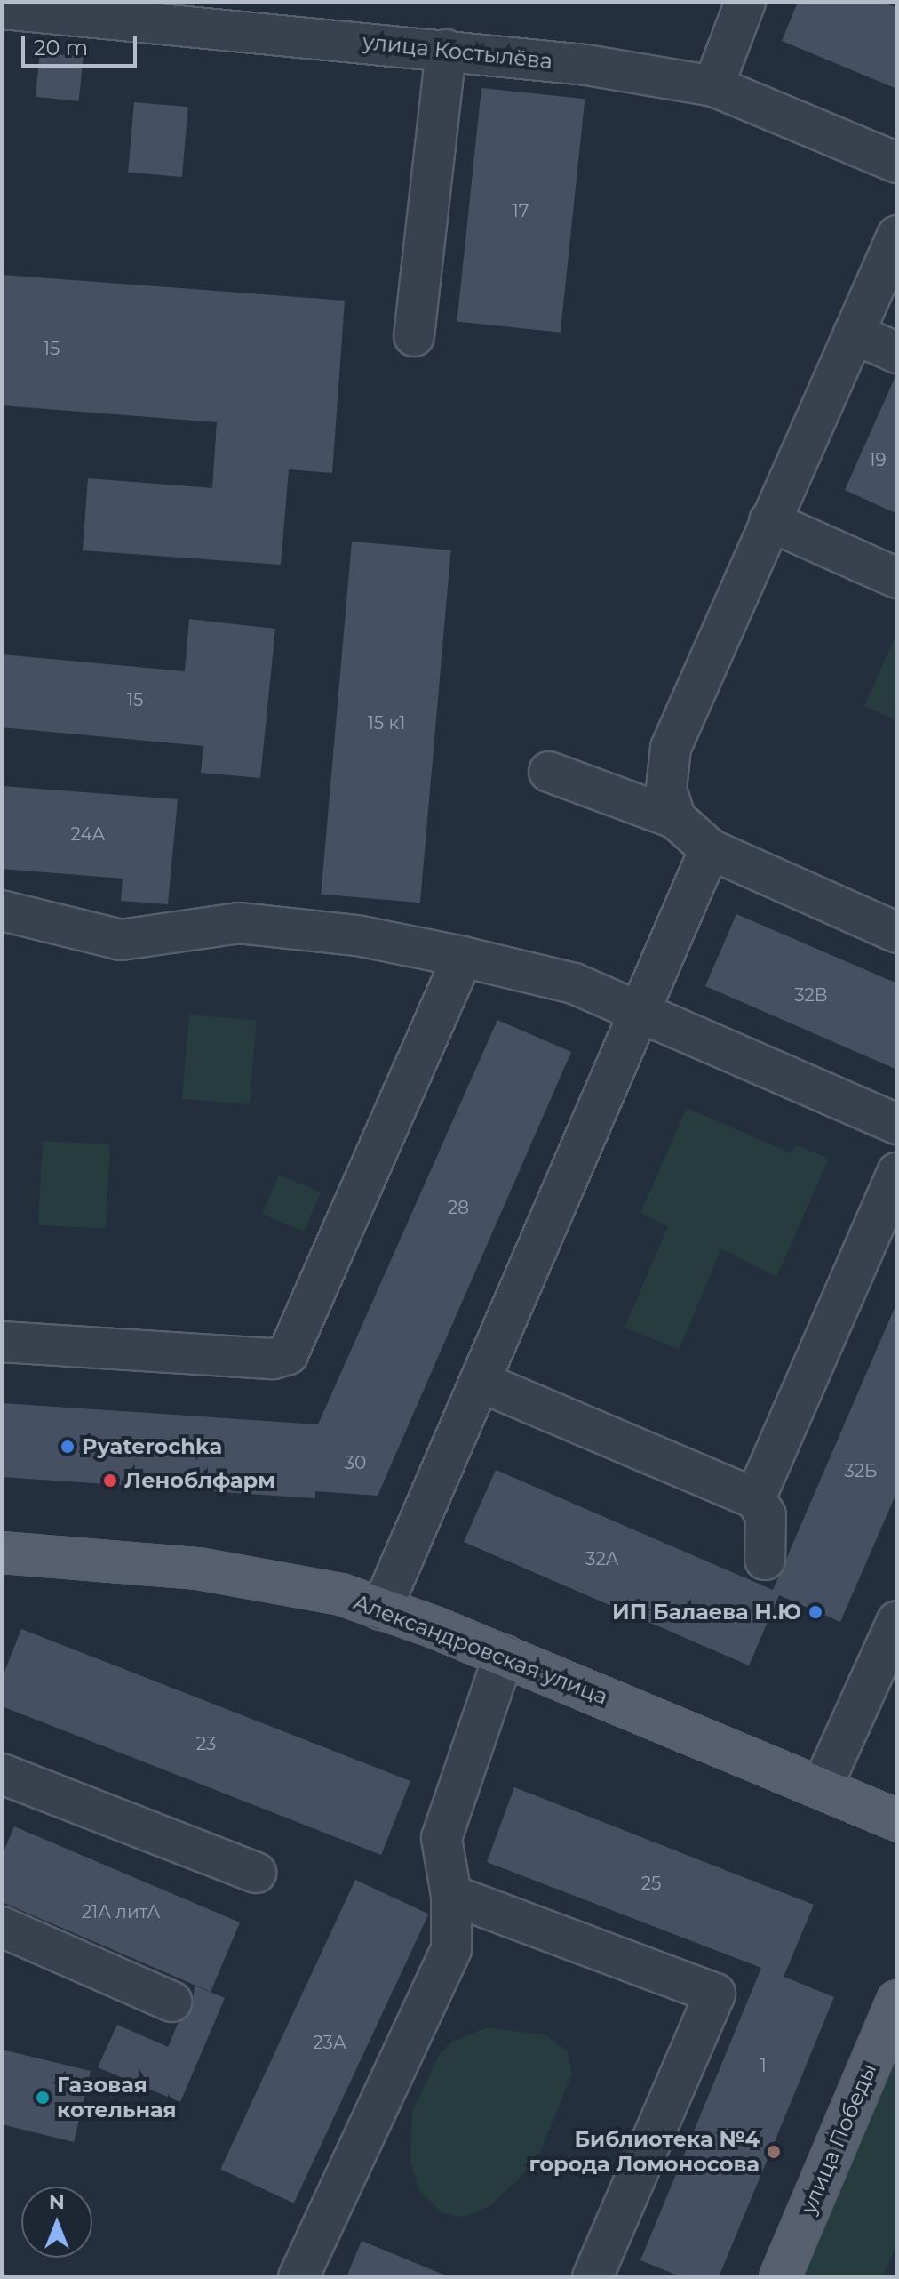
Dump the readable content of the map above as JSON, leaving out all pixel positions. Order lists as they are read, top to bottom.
{
  "streets": {
    "main road": ["Александровская улица", "улица Победы"],
    "street": ["улица Костылёва"]
  },
  "places": [
    "Pyaterochka",
    "Леноблфарм",
    "ИП Балаева Н.Ю",
    "Газовая котельная",
    "Библиотека №4 города Ломоносова"
  ],
  "house_numbers": [
    "17",
    "15",
    "19",
    "15",
    "15 к1",
    "24А",
    "32В",
    "28",
    "30",
    "32Б",
    "32А",
    "23",
    "25",
    "21А литА",
    "23А",
    "1"
  ],
  "scale_bar": "20 m",
  "north": "top"
}
